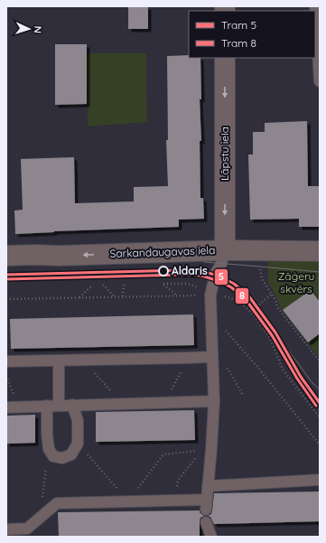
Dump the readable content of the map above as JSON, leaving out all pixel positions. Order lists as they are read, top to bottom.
{
  "streets": {
    "street": ["Lāpstu iela", "Sarkandaugavas iela"]
  },
  "crossings": [
    ["Lāpstu iela", "Sarkandaugavas iela"]
  ],
  "one_way": ["Lāpstu iela", "Sarkandaugavas iela"],
  "parks": ["Zāģeru skvērs"],
  "places": ["Aldaris"],
  "lines": ["tram line 5", "tram line 8"],
  "legend": ["Tram 5", "Tram 8"],
  "north": "right"
}
